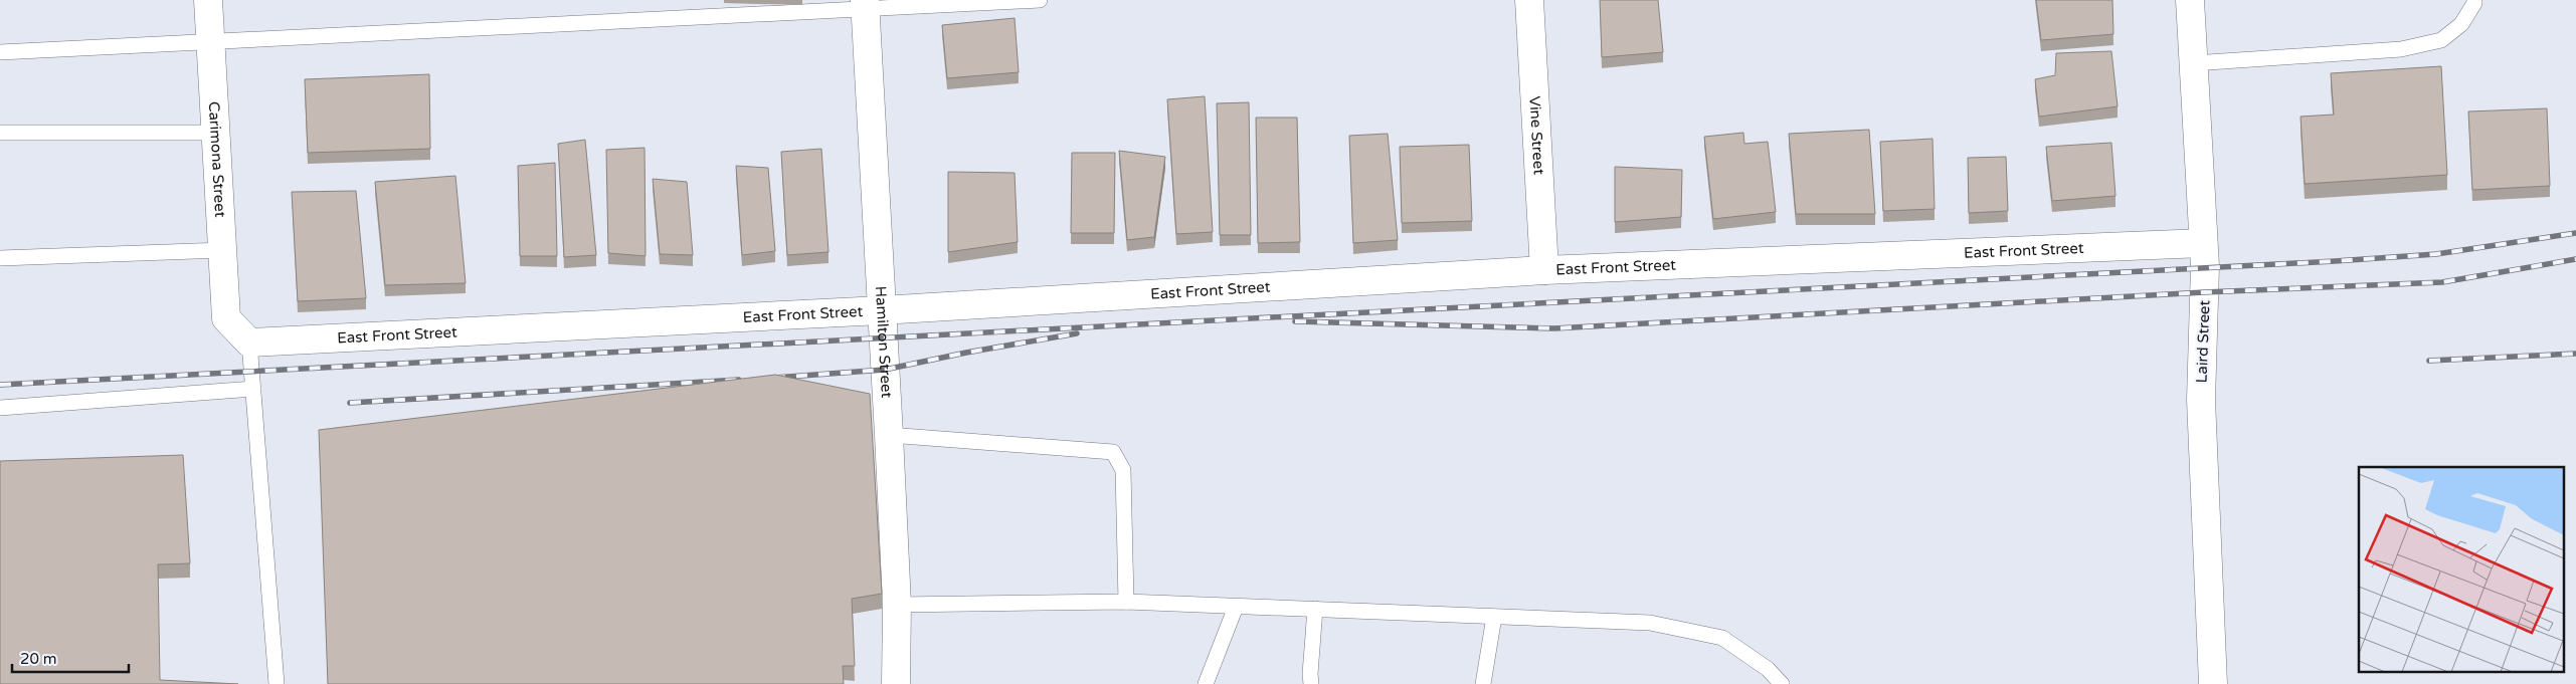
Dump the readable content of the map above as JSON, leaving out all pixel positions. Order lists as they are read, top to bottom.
{
  "streets": {
    "street": [
      "Vine Street",
      "Carimona Street",
      "East Front Street",
      "Hamilton Street",
      "Laird Street"
    ]
  },
  "crossings": [
    ["Vine Street", "East Front Street"],
    ["Carimona Street", "East Front Street"],
    ["East Front Street", "Hamilton Street"],
    ["East Front Street", "Laird Street"]
  ],
  "scale_bar": "20 m"
}
